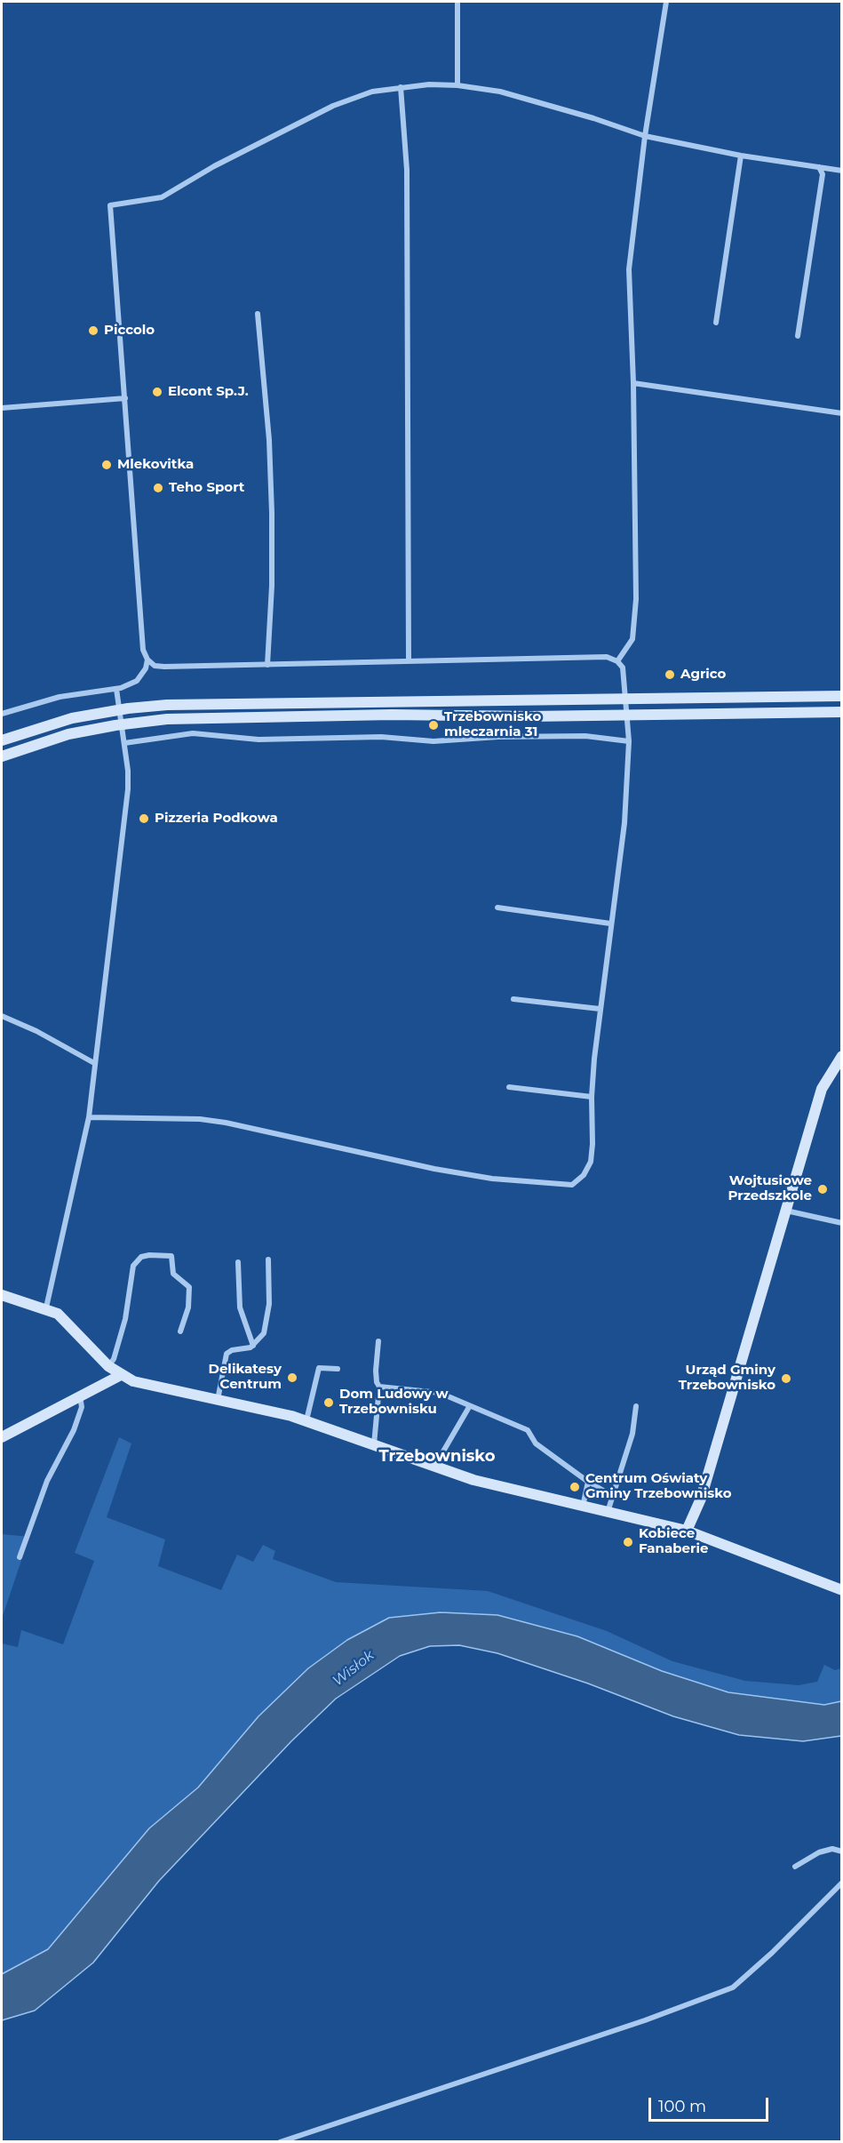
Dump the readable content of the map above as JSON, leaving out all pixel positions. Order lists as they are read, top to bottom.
{
  "districts": ["Trzebownisko"],
  "water": ["Wisłok"],
  "places": [
    "Piccolo",
    "Elcont Sp.J.",
    "Mlekovitka",
    "Teho Sport",
    "Agrico",
    "Trzebownisko mleczarnia 31",
    "Pizzeria Podkowa",
    "Wojtusiowe Przedszkole",
    "Delikatesy Centrum",
    "Urząd Gminy Trzebownisko",
    "Dom Ludowy w Trzebownisku",
    "Centrum Oświaty Gminy Trzebownisko",
    "Kobiece Fanaberie"
  ],
  "scale_bar": "100 m"
}
